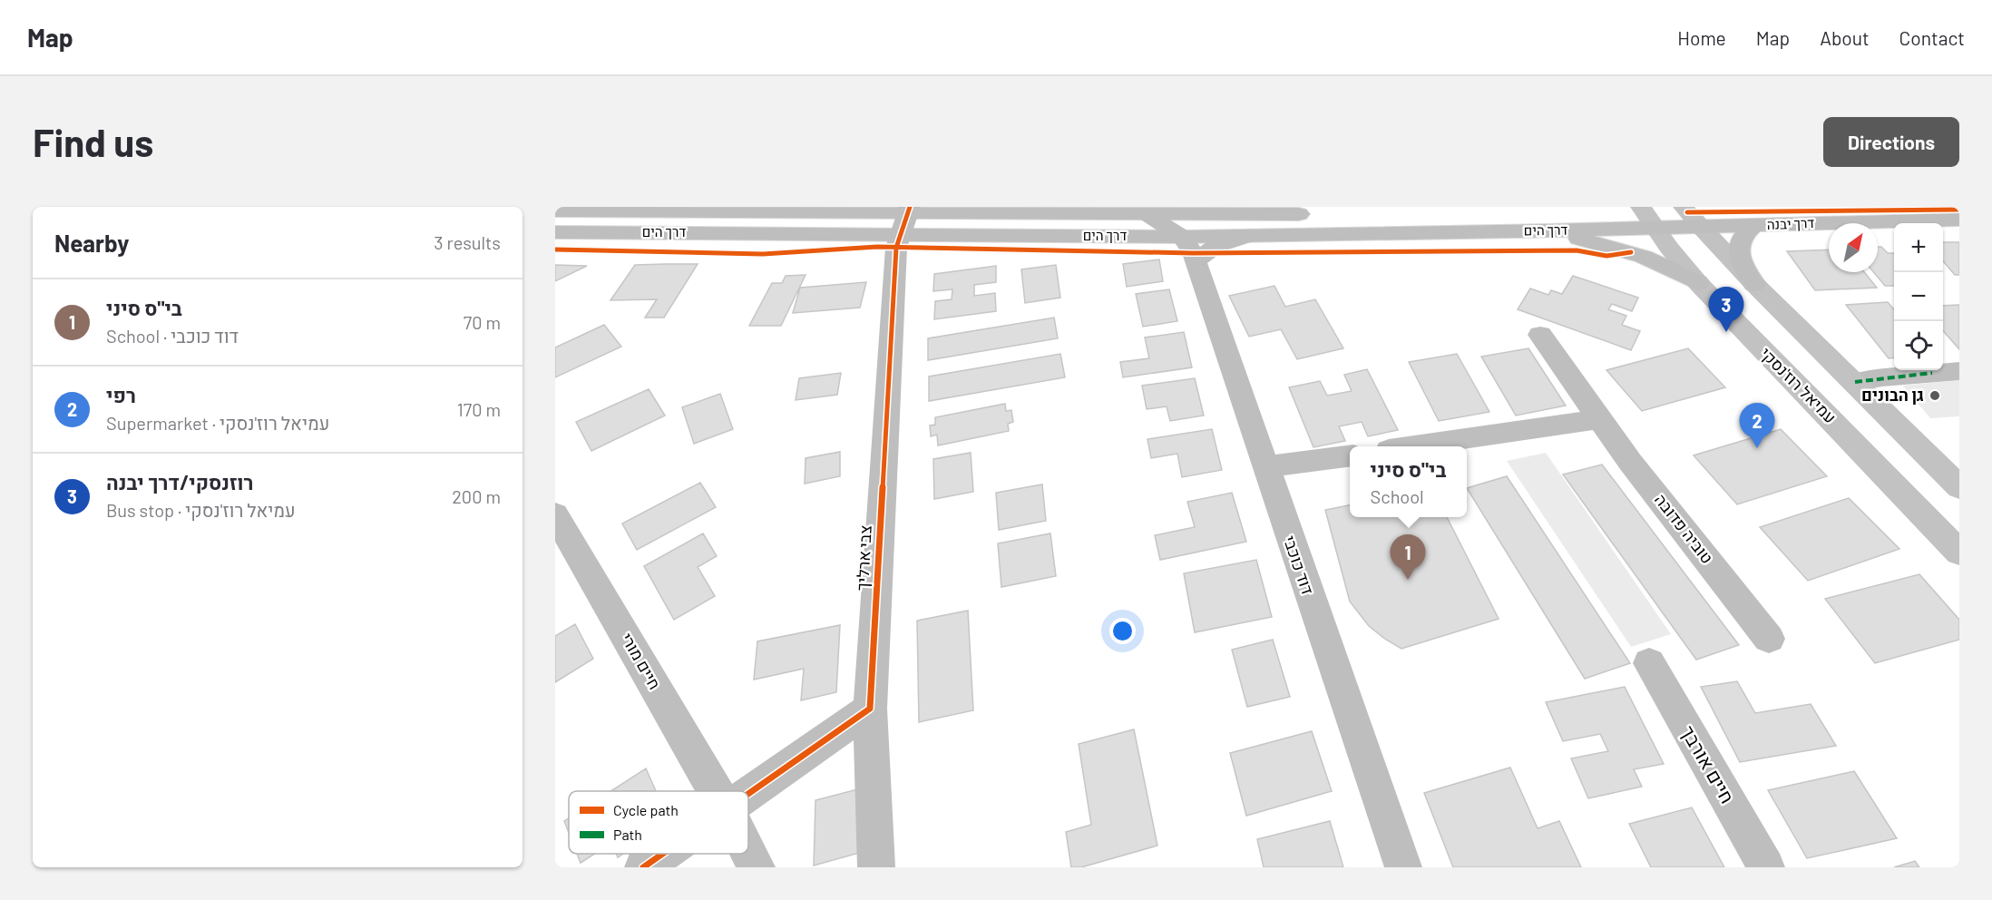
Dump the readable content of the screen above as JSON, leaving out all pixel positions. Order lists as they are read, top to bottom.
{
  "streets": {
    "main road": [
      "דרך יבנה",
      "דרך הים",
      "טוביה פדובה",
      "צבי ארליך",
      "דוד כוכבי",
      "חיים מורי",
      "חיים אורבך"
    ],
    "street": ["עמיאל רוז'נסקי"]
  },
  "crossings": [
    ["דרך יבנה", "דרך הים"],
    ["דרך יבנה", "עמיאל רוז'נסקי"],
    ["דרך הים", "עמיאל רוז'נסקי"],
    ["דרך הים", "צבי ארליך"],
    ["דרך הים", "דוד כוכבי"]
  ],
  "places": ["גן הבונים"],
  "legend": ["Cycle path", "Path"],
  "north": "top right",
  "page": {
    "header": "Map",
    "nav": [
      "Home",
      "Map",
      "About",
      "Contact"
    ],
    "buttons": "Directions",
    "title": "Find us",
    "heading": ["Nearby", "3 results"],
    "map_buttons": ["+", "−"],
    "list": [
      {
        "mark": "1",
        "name": "בי\"ס סיני",
        "note": "School · דוד כוכבי",
        "value": "70 m"
      },
      {
        "mark": "2",
        "name": "רפי",
        "note": "Supermarket · עמיאל רוז'נסקי",
        "value": "170 m"
      },
      {
        "mark": "3",
        "name": "רוזנסקי/דרך יבנה",
        "note": "Bus stop · עמיאל רוז'נסקי",
        "value": "200 m"
      }
    ],
    "pins": ["3", "2", "1"],
    "popup": ["בי\"ס סיני", "School"]
  }
}
